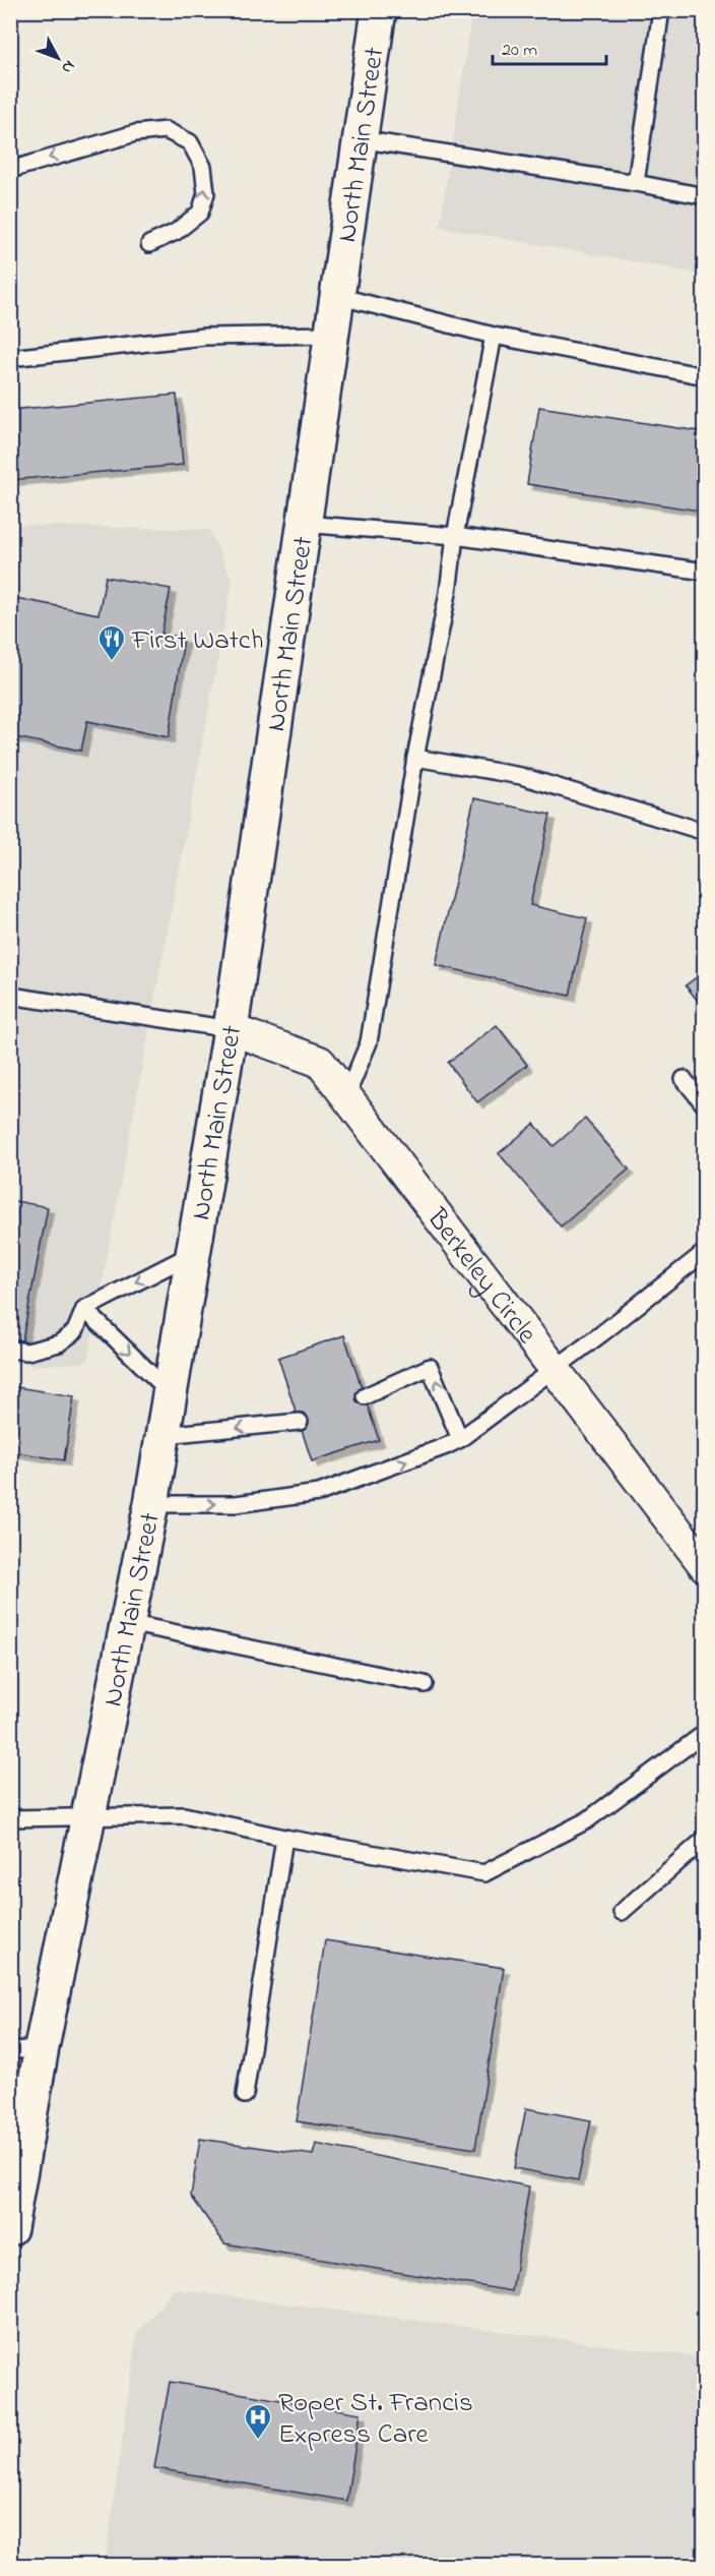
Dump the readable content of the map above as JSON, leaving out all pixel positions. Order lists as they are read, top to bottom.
{
  "streets": {
    "main road": ["North Main Street"],
    "street": ["Berkeley Circle"]
  },
  "crossings": [
    ["North Main Street", "Berkeley Circle"]
  ],
  "places": {
    "restaurant": ["First Watch"],
    "hospital": ["Roper St. Francis Express Care"]
  },
  "scale_bar": "20 m",
  "north": "bottom right"
}
